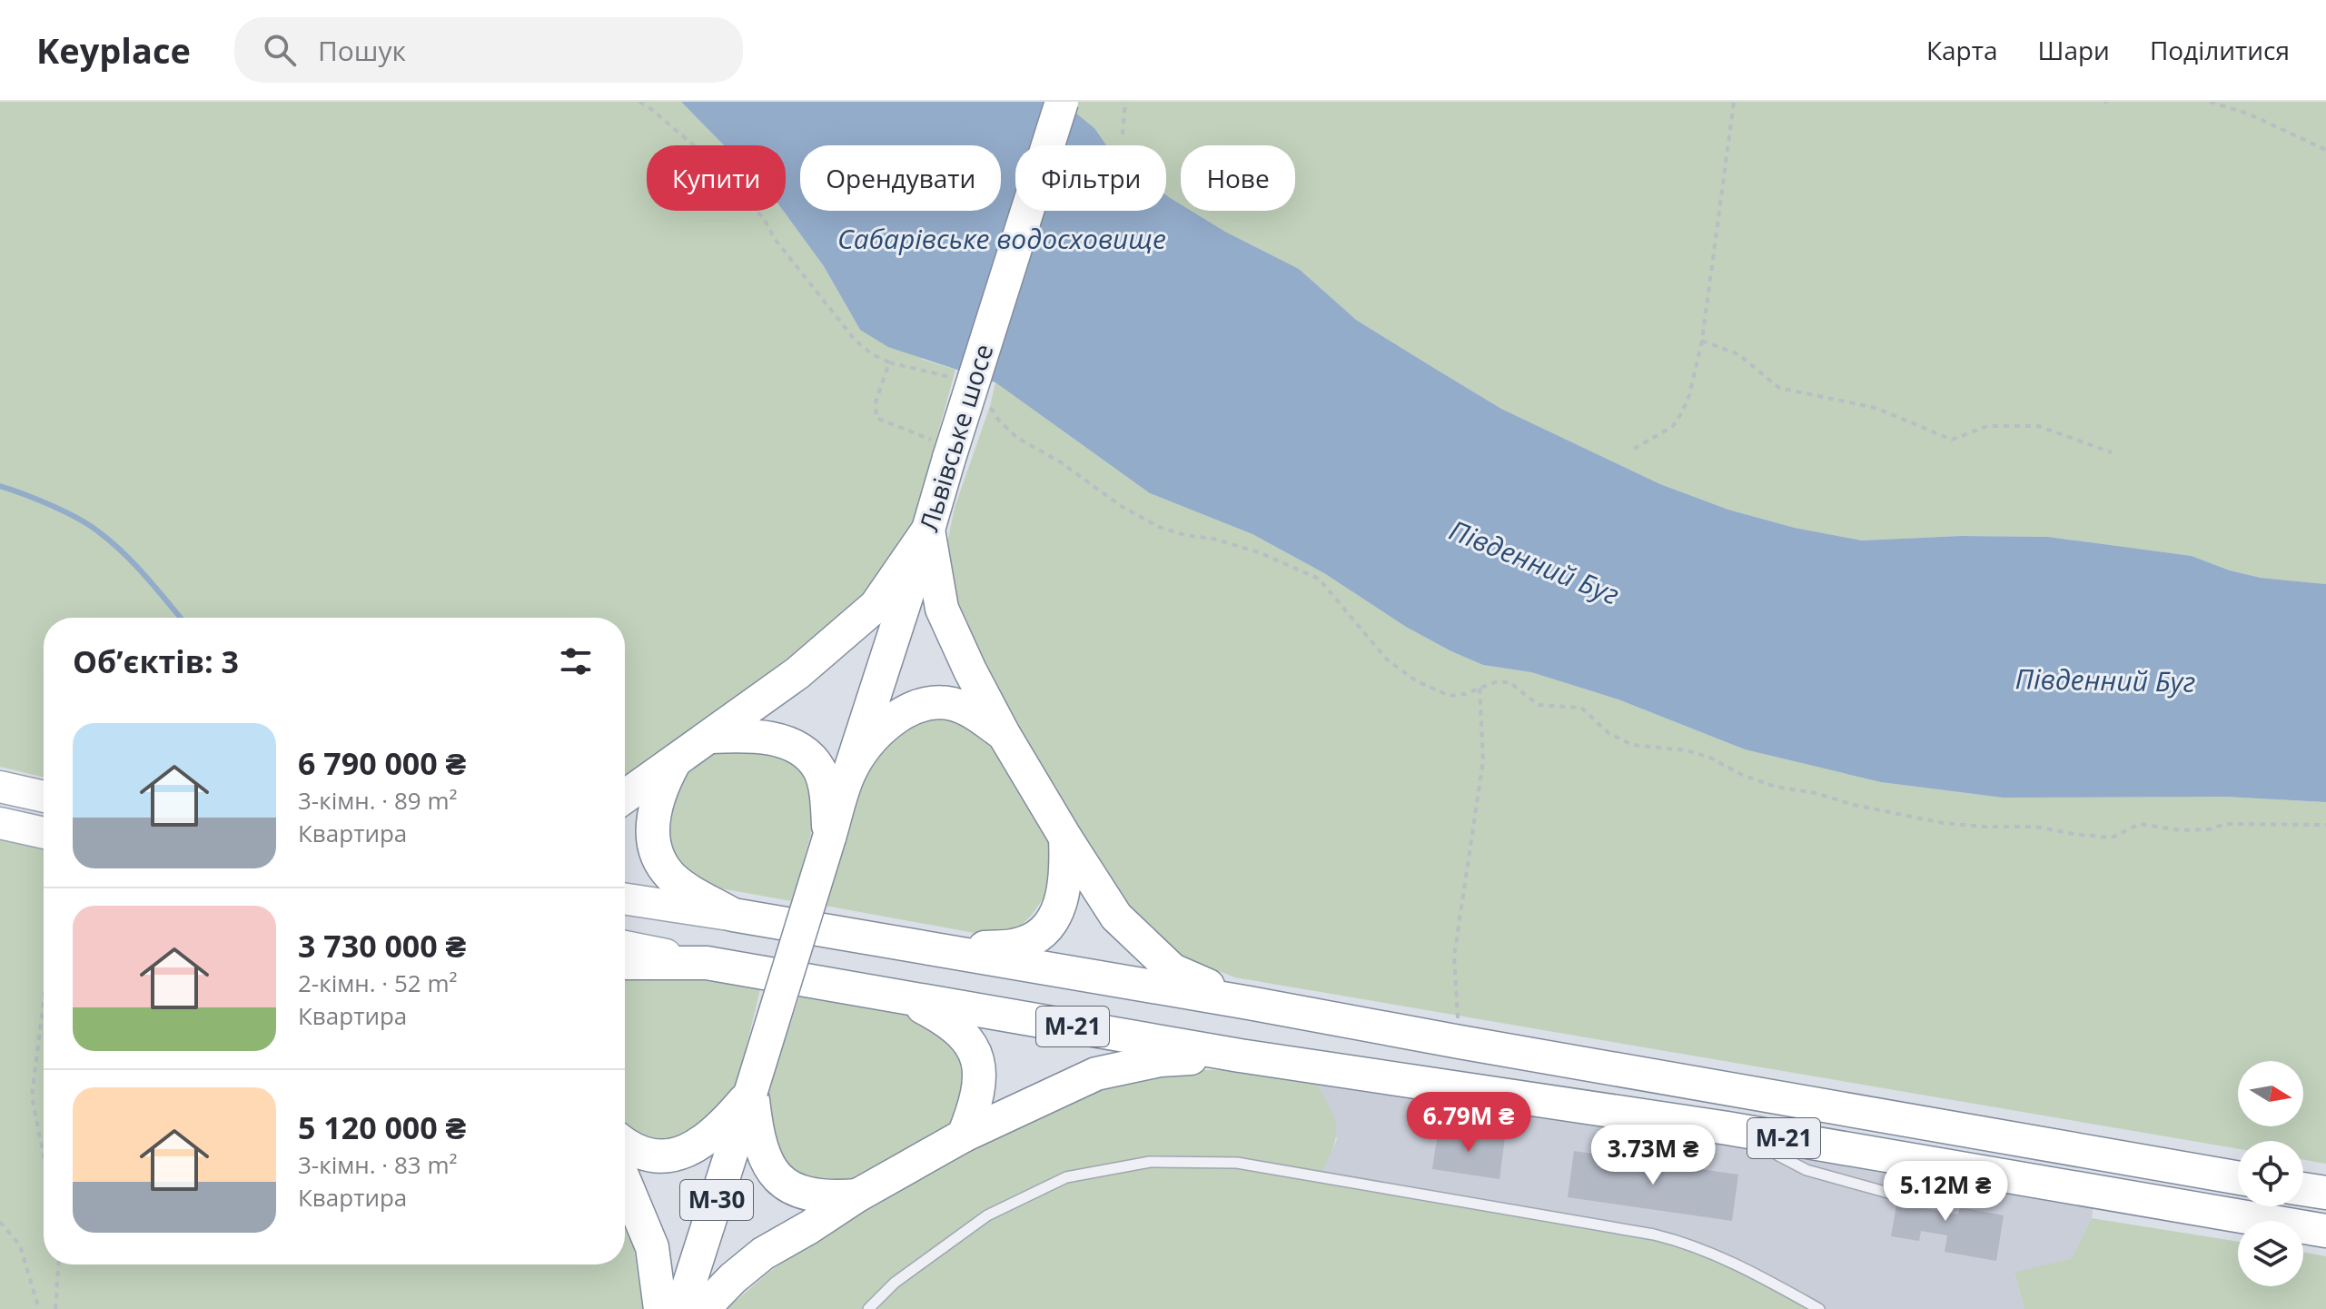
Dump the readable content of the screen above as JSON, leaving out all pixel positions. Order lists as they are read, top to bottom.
{
  "streets": {
    "highway": ["Львівське шосе", "М-21", "М-30"]
  },
  "crossings": [
    ["Львівське шосе", "М-21"],
    ["М-21", "М-30"]
  ],
  "water": ["Сабарівське водосховище", "Південний Буг"],
  "north": "right",
  "page": {
    "header": "Keyplace",
    "search": "Пошук",
    "nav": ["Карта", "Шари", "Поділитися"],
    "chip": [
      "Купити",
      "Орендувати",
      "Фільтри",
      "Нове"
    ],
    "heading": "Об’єктів: 3",
    "list": [
      {
        "name": "6 790 000 ₴",
        "note": "3-кімн. · 89 m² · Квартира"
      },
      {
        "name": "3 730 000 ₴",
        "note": "2-кімн. · 52 m² · Квартира"
      },
      {
        "name": "5 120 000 ₴",
        "note": "3-кімн. · 83 m² · Квартира"
      }
    ],
    "price": ["6.79M ₴", "3.73M ₴", "5.12M ₴"]
  }
}
